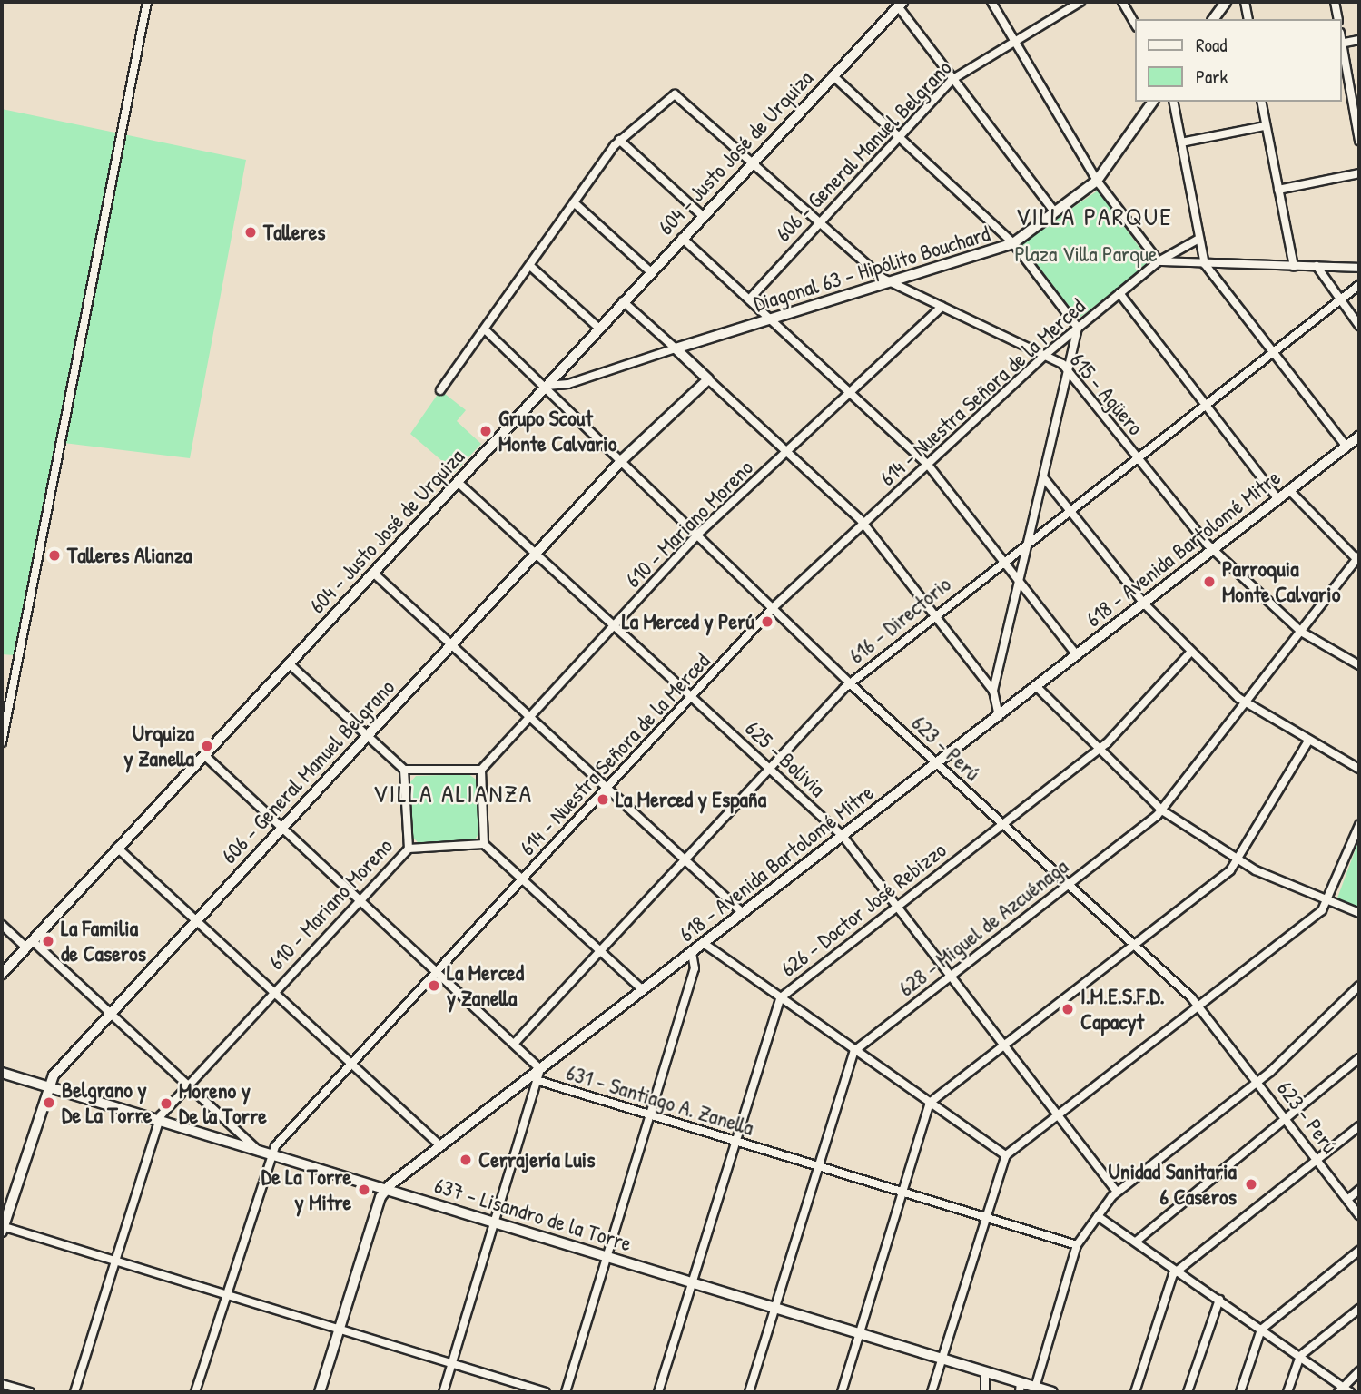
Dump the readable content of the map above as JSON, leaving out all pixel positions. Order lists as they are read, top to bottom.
{
  "streets": {
    "street": [
      "606 - General Manuel Belgrano",
      "604 - Justo José de Urquiza",
      "Diagonal 63 - Hipólito Bouchard",
      "614 - Nuestra Señora de la Merced",
      "615 - Agüero",
      "610 - Mariano Moreno",
      "618 - Avenida Bartolomé Mitre",
      "616 - Directorio",
      "623 - Perú",
      "625 - Bolivia",
      "626 - Doctor José Rebizzo",
      "628 - Miguel de Azcuénaga",
      "631 - Santiago A. Zanella",
      "637 - Lisandro de la Torre"
    ]
  },
  "crossings": [
    ["606 - General Manuel Belgrano", "615 - Agüero"],
    ["606 - General Manuel Belgrano", "623 - Perú"],
    ["606 - General Manuel Belgrano", "625 - Bolivia"],
    ["606 - General Manuel Belgrano", "631 - Santiago A. Zanella"],
    ["606 - General Manuel Belgrano", "637 - Lisandro de la Torre"],
    ["604 - Justo José de Urquiza", "Diagonal 63 - Hipólito Bouchard"],
    ["604 - Justo José de Urquiza", "615 - Agüero"],
    ["604 - Justo José de Urquiza", "623 - Perú"],
    ["604 - Justo José de Urquiza", "625 - Bolivia"],
    ["604 - Justo José de Urquiza", "631 - Santiago A. Zanella"],
    ["Diagonal 63 - Hipólito Bouchard", "615 - Agüero"],
    ["Diagonal 63 - Hipólito Bouchard", "623 - Perú"],
    ["614 - Nuestra Señora de la Merced", "615 - Agüero"],
    ["614 - Nuestra Señora de la Merced", "623 - Perú"],
    ["614 - Nuestra Señora de la Merced", "625 - Bolivia"],
    ["614 - Nuestra Señora de la Merced", "631 - Santiago A. Zanella"],
    ["614 - Nuestra Señora de la Merced", "637 - Lisandro de la Torre"],
    ["615 - Agüero", "610 - Mariano Moreno"],
    ["615 - Agüero", "618 - Avenida Bartolomé Mitre"],
    ["615 - Agüero", "616 - Directorio"],
    ["615 - Agüero", "628 - Miguel de Azcuénaga"],
    ["610 - Mariano Moreno", "623 - Perú"],
    ["610 - Mariano Moreno", "625 - Bolivia"],
    ["610 - Mariano Moreno", "631 - Santiago A. Zanella"],
    ["610 - Mariano Moreno", "637 - Lisandro de la Torre"],
    ["618 - Avenida Bartolomé Mitre", "623 - Perú"],
    ["618 - Avenida Bartolomé Mitre", "625 - Bolivia"],
    ["618 - Avenida Bartolomé Mitre", "631 - Santiago A. Zanella"],
    ["618 - Avenida Bartolomé Mitre", "637 - Lisandro de la Torre"],
    ["616 - Directorio", "623 - Perú"],
    ["616 - Directorio", "625 - Bolivia"],
    ["616 - Directorio", "631 - Santiago A. Zanella"],
    ["623 - Perú", "626 - Doctor José Rebizzo"],
    ["623 - Perú", "628 - Miguel de Azcuénaga"],
    ["625 - Bolivia", "626 - Doctor José Rebizzo"],
    ["625 - Bolivia", "628 - Miguel de Azcuénaga"],
    ["626 - Doctor José Rebizzo", "631 - Santiago A. Zanella"],
    ["626 - Doctor José Rebizzo", "637 - Lisandro de la Torre"]
  ],
  "districts": ["VILLA PARQUE", "VILLA ALIANZA"],
  "parks": ["Plaza Villa Parque"],
  "places": [
    "Talleres",
    "Grupo Scout Monte Calvario",
    "Talleres Alianza",
    "Parroquia Monte Calvario",
    "La Merced y Perú",
    "Urquiza y Zanella",
    "La Merced y España",
    "La Familia de Caseros",
    "La Merced y Zanella",
    "I.M.E.S.F.D. Capacyt",
    "Belgrano y De La Torre",
    "Moreno y De la Torre",
    "Cerrajería Luis",
    "Unidad Sanitaria 6 Caseros",
    "De La Torre y Mitre"
  ],
  "legend": ["Road", "Park"]
}
